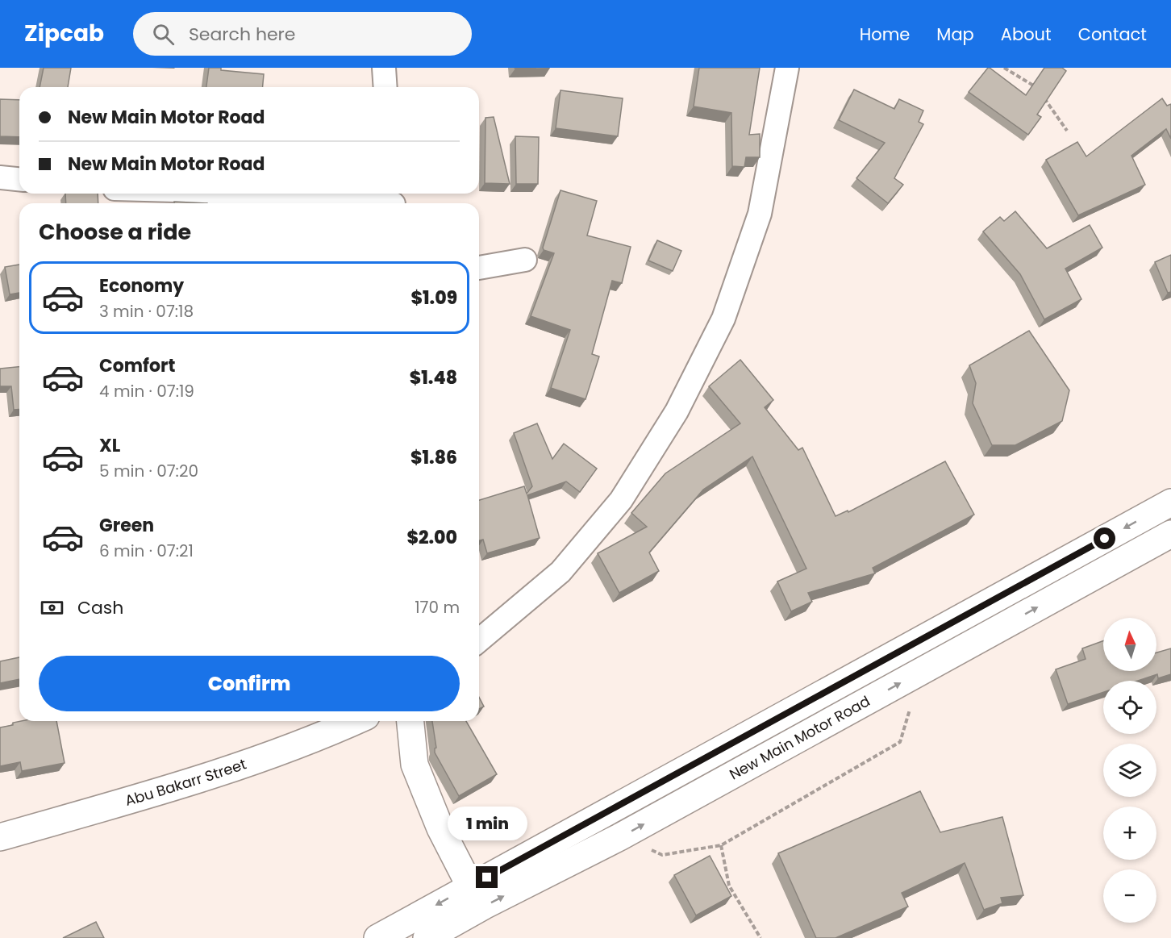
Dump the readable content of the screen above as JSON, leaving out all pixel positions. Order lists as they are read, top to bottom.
{
  "streets": {
    "main road": ["New Main Motor Road", "Abu Bakarr Street"]
  },
  "north": "top",
  "page": {
    "header": "Zipcab",
    "search": "Search here",
    "nav": [
      "Home",
      "Map",
      "About",
      "Contact"
    ],
    "banner": ["New Main Motor Road", "New Main Motor Road"],
    "heading": "Choose a ride",
    "list": [
      {
        "name": "Economy",
        "note": "3 min · 07:18",
        "value": "$1.09"
      },
      {
        "name": "Comfort",
        "note": "4 min · 07:19",
        "value": "$1.48"
      },
      {
        "name": "XL",
        "note": "5 min · 07:20",
        "value": "$1.86"
      },
      {
        "name": "Green",
        "note": "6 min · 07:21",
        "value": "$2.00"
      }
    ],
    "pay": ["Cash", "170 m"],
    "map_buttons": ["+", "−"],
    "buttons": "Confirm",
    "bubble": "1 min"
  }
}
